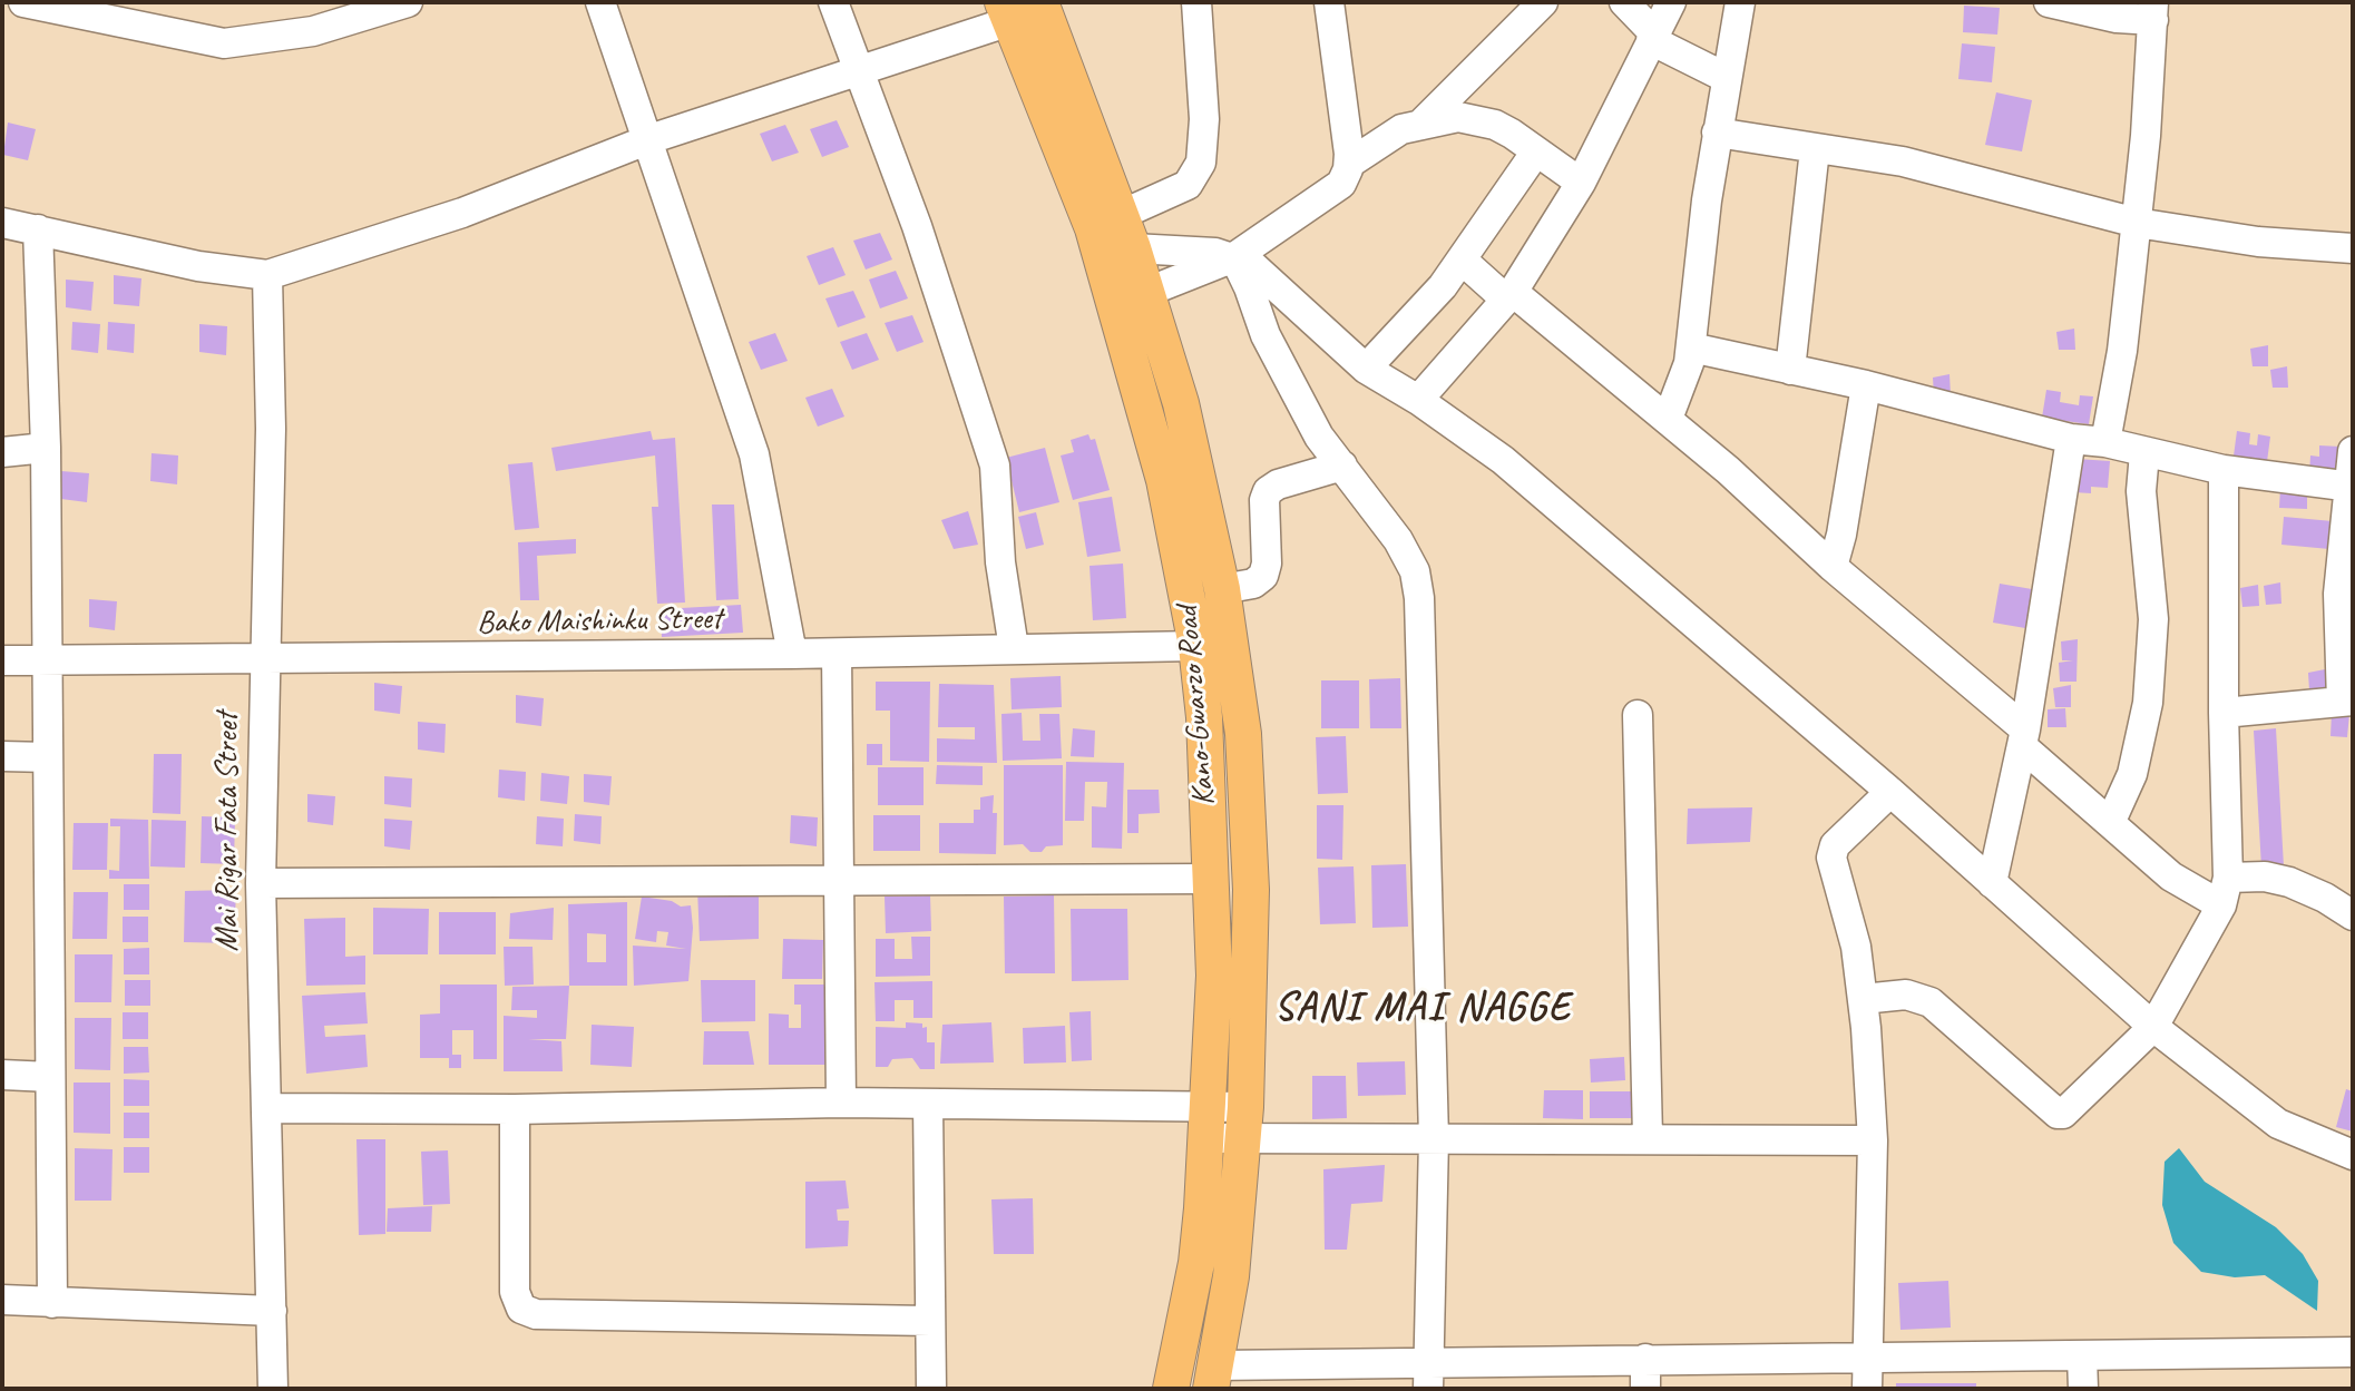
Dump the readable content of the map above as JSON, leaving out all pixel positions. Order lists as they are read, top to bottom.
{
  "streets": {
    "main road": ["Kano-Gwarzo Road"],
    "street": ["Bako Maishinku Street", "Mai Rigar Fata Street"]
  },
  "crossings": [
    ["Bako Maishinku Street", "Kano-Gwarzo Road"],
    ["Bako Maishinku Street", "Mai Rigar Fata Street"]
  ],
  "districts": ["SANI MAI NAGGE"]
}
